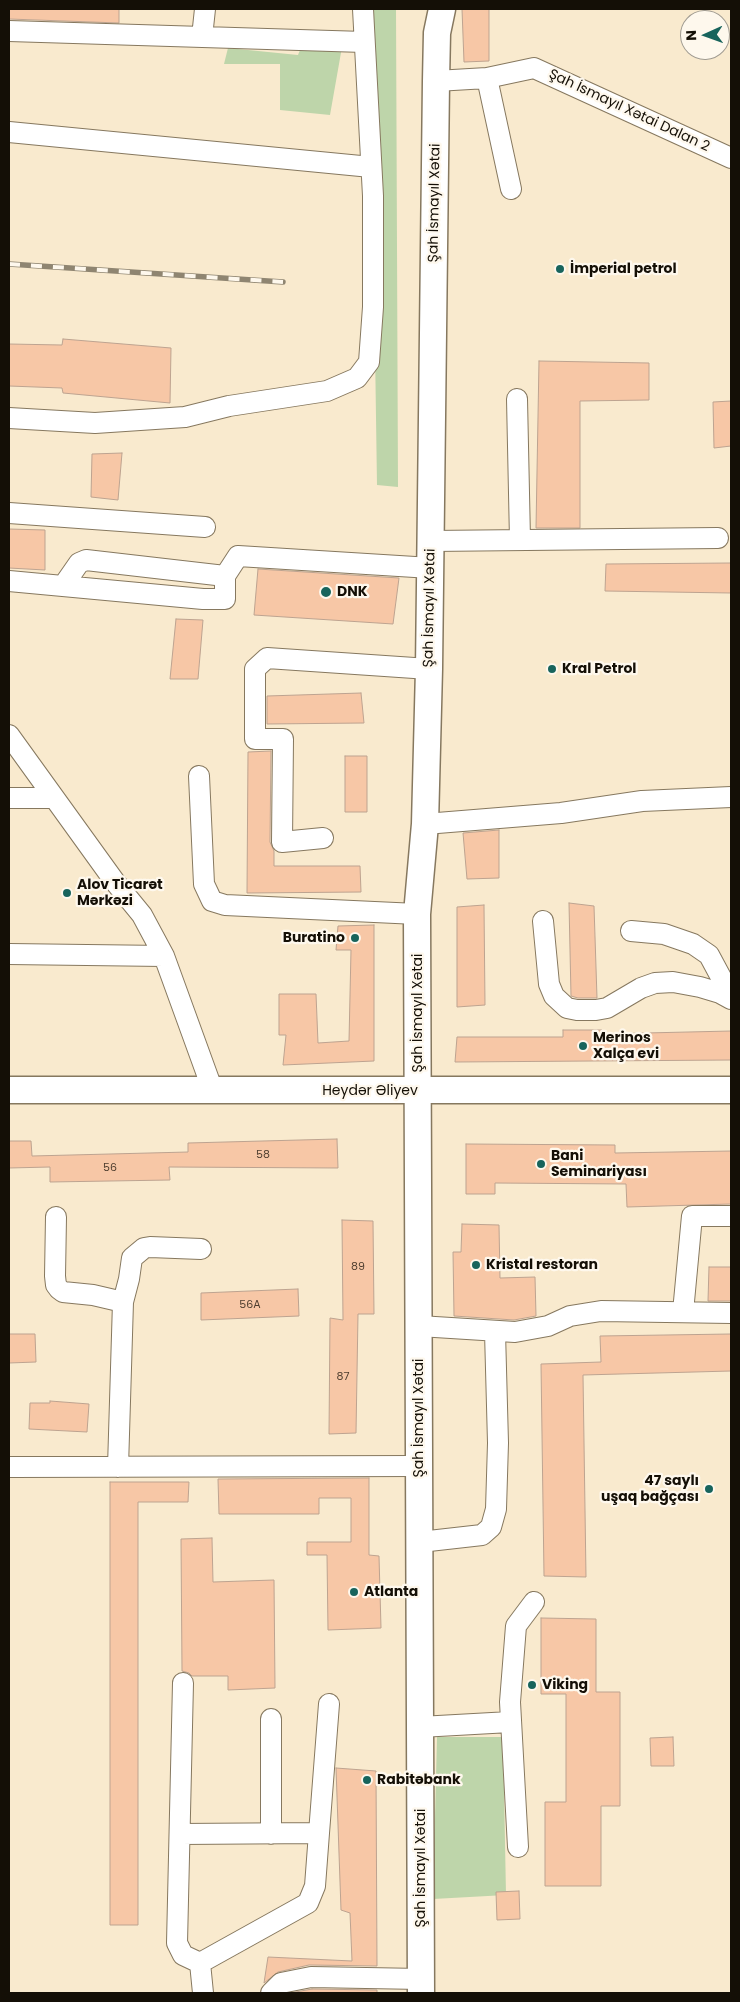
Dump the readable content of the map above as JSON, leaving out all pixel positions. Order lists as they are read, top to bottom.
{
  "streets": {
    "main road": ["Şah İsmayıl Xətai", "Heydər Əliyev"],
    "street": ["Şah İsmayıl Xətai Dalan 2"]
  },
  "crossings": [
    ["Şah İsmayıl Xətai Dalan 2", "Şah İsmayıl Xətai"],
    ["Şah İsmayıl Xətai", "Heydər Əliyev"]
  ],
  "places": [
    "İmperial petrol",
    "DNK",
    "Kral Petrol",
    "Alov Ticarət Mərkəzi",
    "Buratino",
    "Merinos Xalça evi",
    "Bani Seminariyası",
    "Kristal restoran",
    "47 saylı uşaq bağçası",
    "Atlanta",
    "Viking",
    "Rabitəbank"
  ],
  "house_numbers": [
    "58",
    "56",
    "89",
    "56A",
    "87"
  ],
  "north": "left"
}
